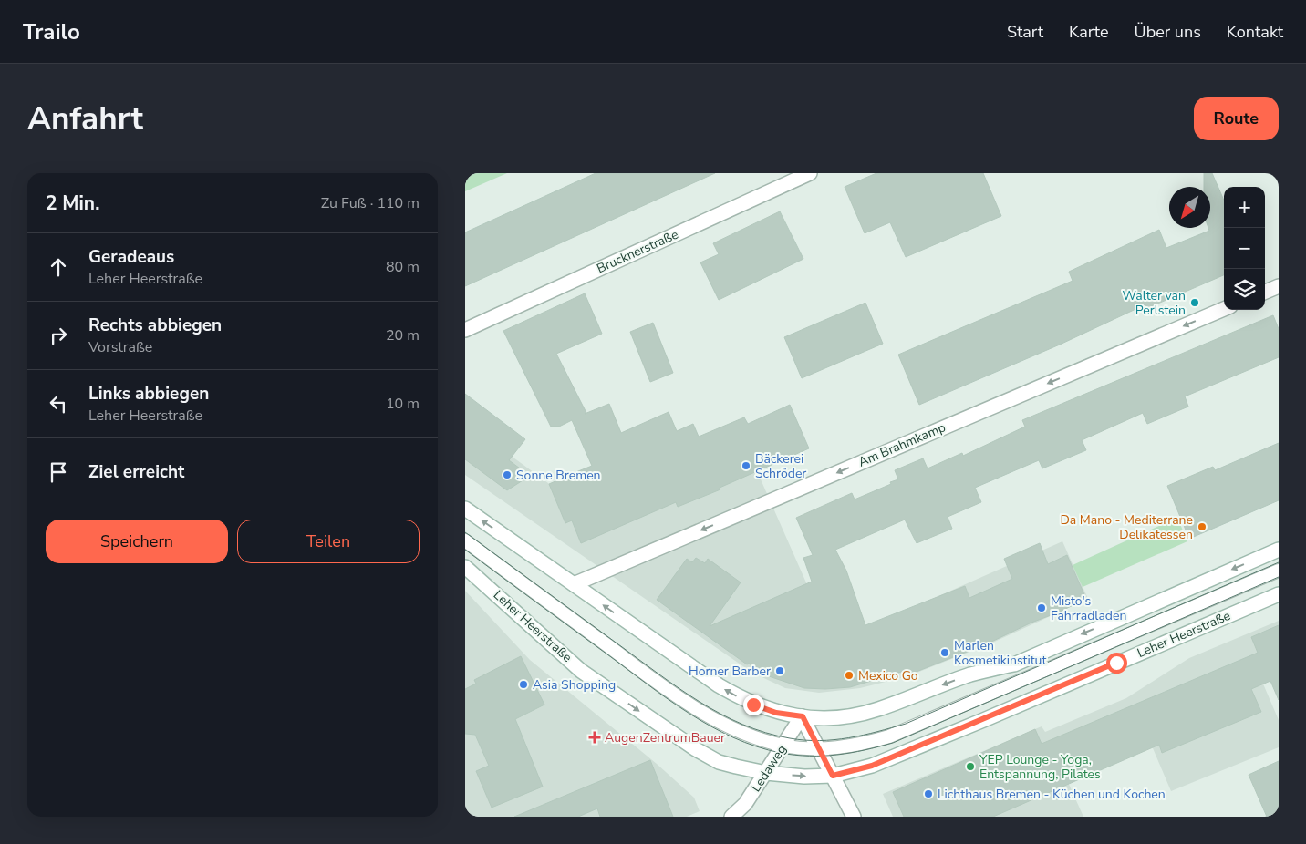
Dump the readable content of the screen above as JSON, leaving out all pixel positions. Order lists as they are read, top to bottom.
{
  "streets": {
    "main road": [
      "Brucknerstraße",
      "Am Brahmkamp",
      "Leher Heerstraße",
      "Ledaweg"
    ]
  },
  "crossings": [
    ["Leher Heerstraße", "Ledaweg"]
  ],
  "one_way": ["Am Brahmkamp"],
  "places": {
    "other": [
      "Walter van Perlstein",
      "Bäckerei Schröder",
      "Sonne Bremen",
      "Da Mano - Mediterrane Delikatessen",
      "Misto's Fahrradladen",
      "Marlen Kosmetikinstitut",
      "Horner Barber",
      "Mexico Go",
      "Asia Shopping",
      "YEP Lounge - Yoga, Entspannung, Pilates",
      "Lichthaus Bremen - Küchen und Kochen"
    ],
    "health": ["AugenZentrumBauer"]
  },
  "north": "bottom left",
  "page": {
    "header": "Trailo",
    "nav": [
      "Start",
      "Karte",
      "Über uns",
      "Kontakt"
    ],
    "buttons": [
      "Route",
      ["Speichern", "Teilen"]
    ],
    "title": "Anfahrt",
    "heading": ["2 Min.", "Zu Fuß · 110 m"],
    "map_buttons": ["+", "−"],
    "list": [
      ["Geradeaus", "Leher Heerstraße", "80 m"],
      ["Rechts abbiegen", "Vorstraße", "20 m"],
      ["Links abbiegen", "Leher Heerstraße", "10 m"],
      "Ziel erreicht"
    ]
  }
}
